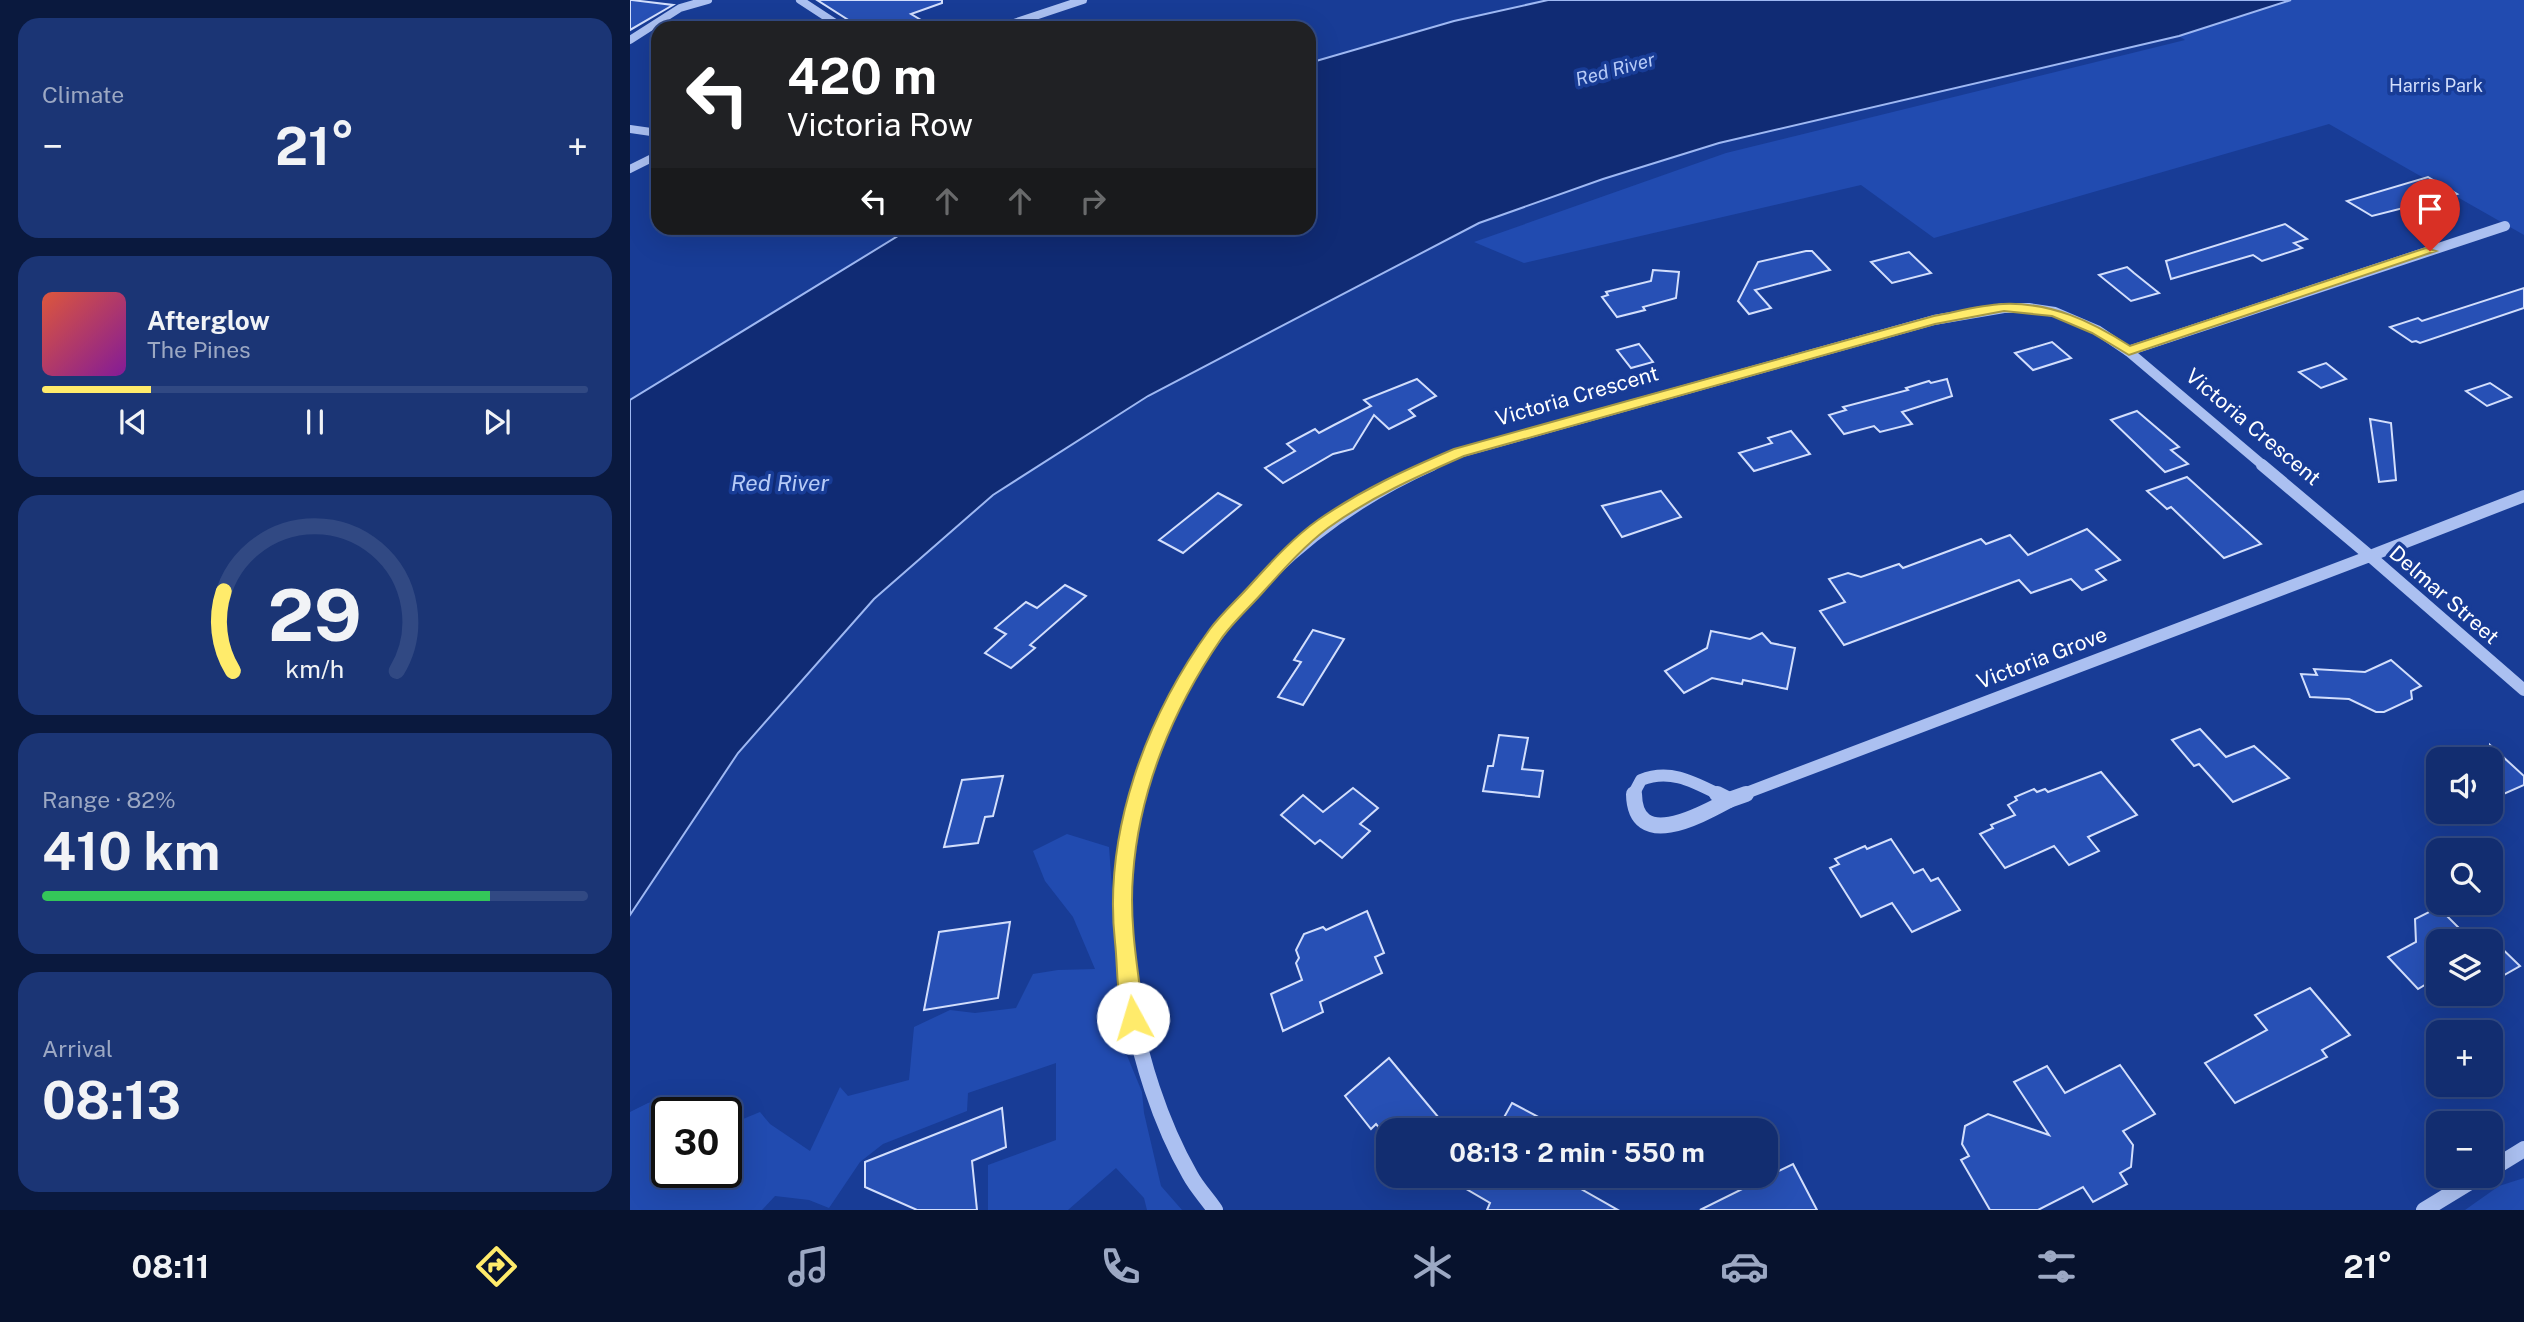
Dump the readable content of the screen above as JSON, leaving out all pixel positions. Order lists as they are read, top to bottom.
{
  "streets": {
    "street": ["Victoria Crescent", "Delmar Street", "Victoria Grove"]
  },
  "crossings": [
    ["Victoria Crescent", "Delmar Street"],
    ["Victoria Crescent", "Victoria Grove"],
    ["Delmar Street", "Victoria Grove"]
  ],
  "water": ["Red River"],
  "parks": ["Harris Park"],
  "page": {
    "tile": [
      "Climate",
      ["Range · 82%", "410 km"],
      ["Arrival", "08:13"]
    ],
    "turn": ["420 m", "Victoria Row"],
    "heat": ["−", "21°", "+"],
    "song": ["Afterglow", "The Pines"],
    "map_buttons": ["+", "−"],
    "limit": "30",
    "trip": "08:13 · 2 min · 550 m",
    "tabs": ["08:11", "21°"],
    "gauge": ["29", "km/h"]
  }
}
